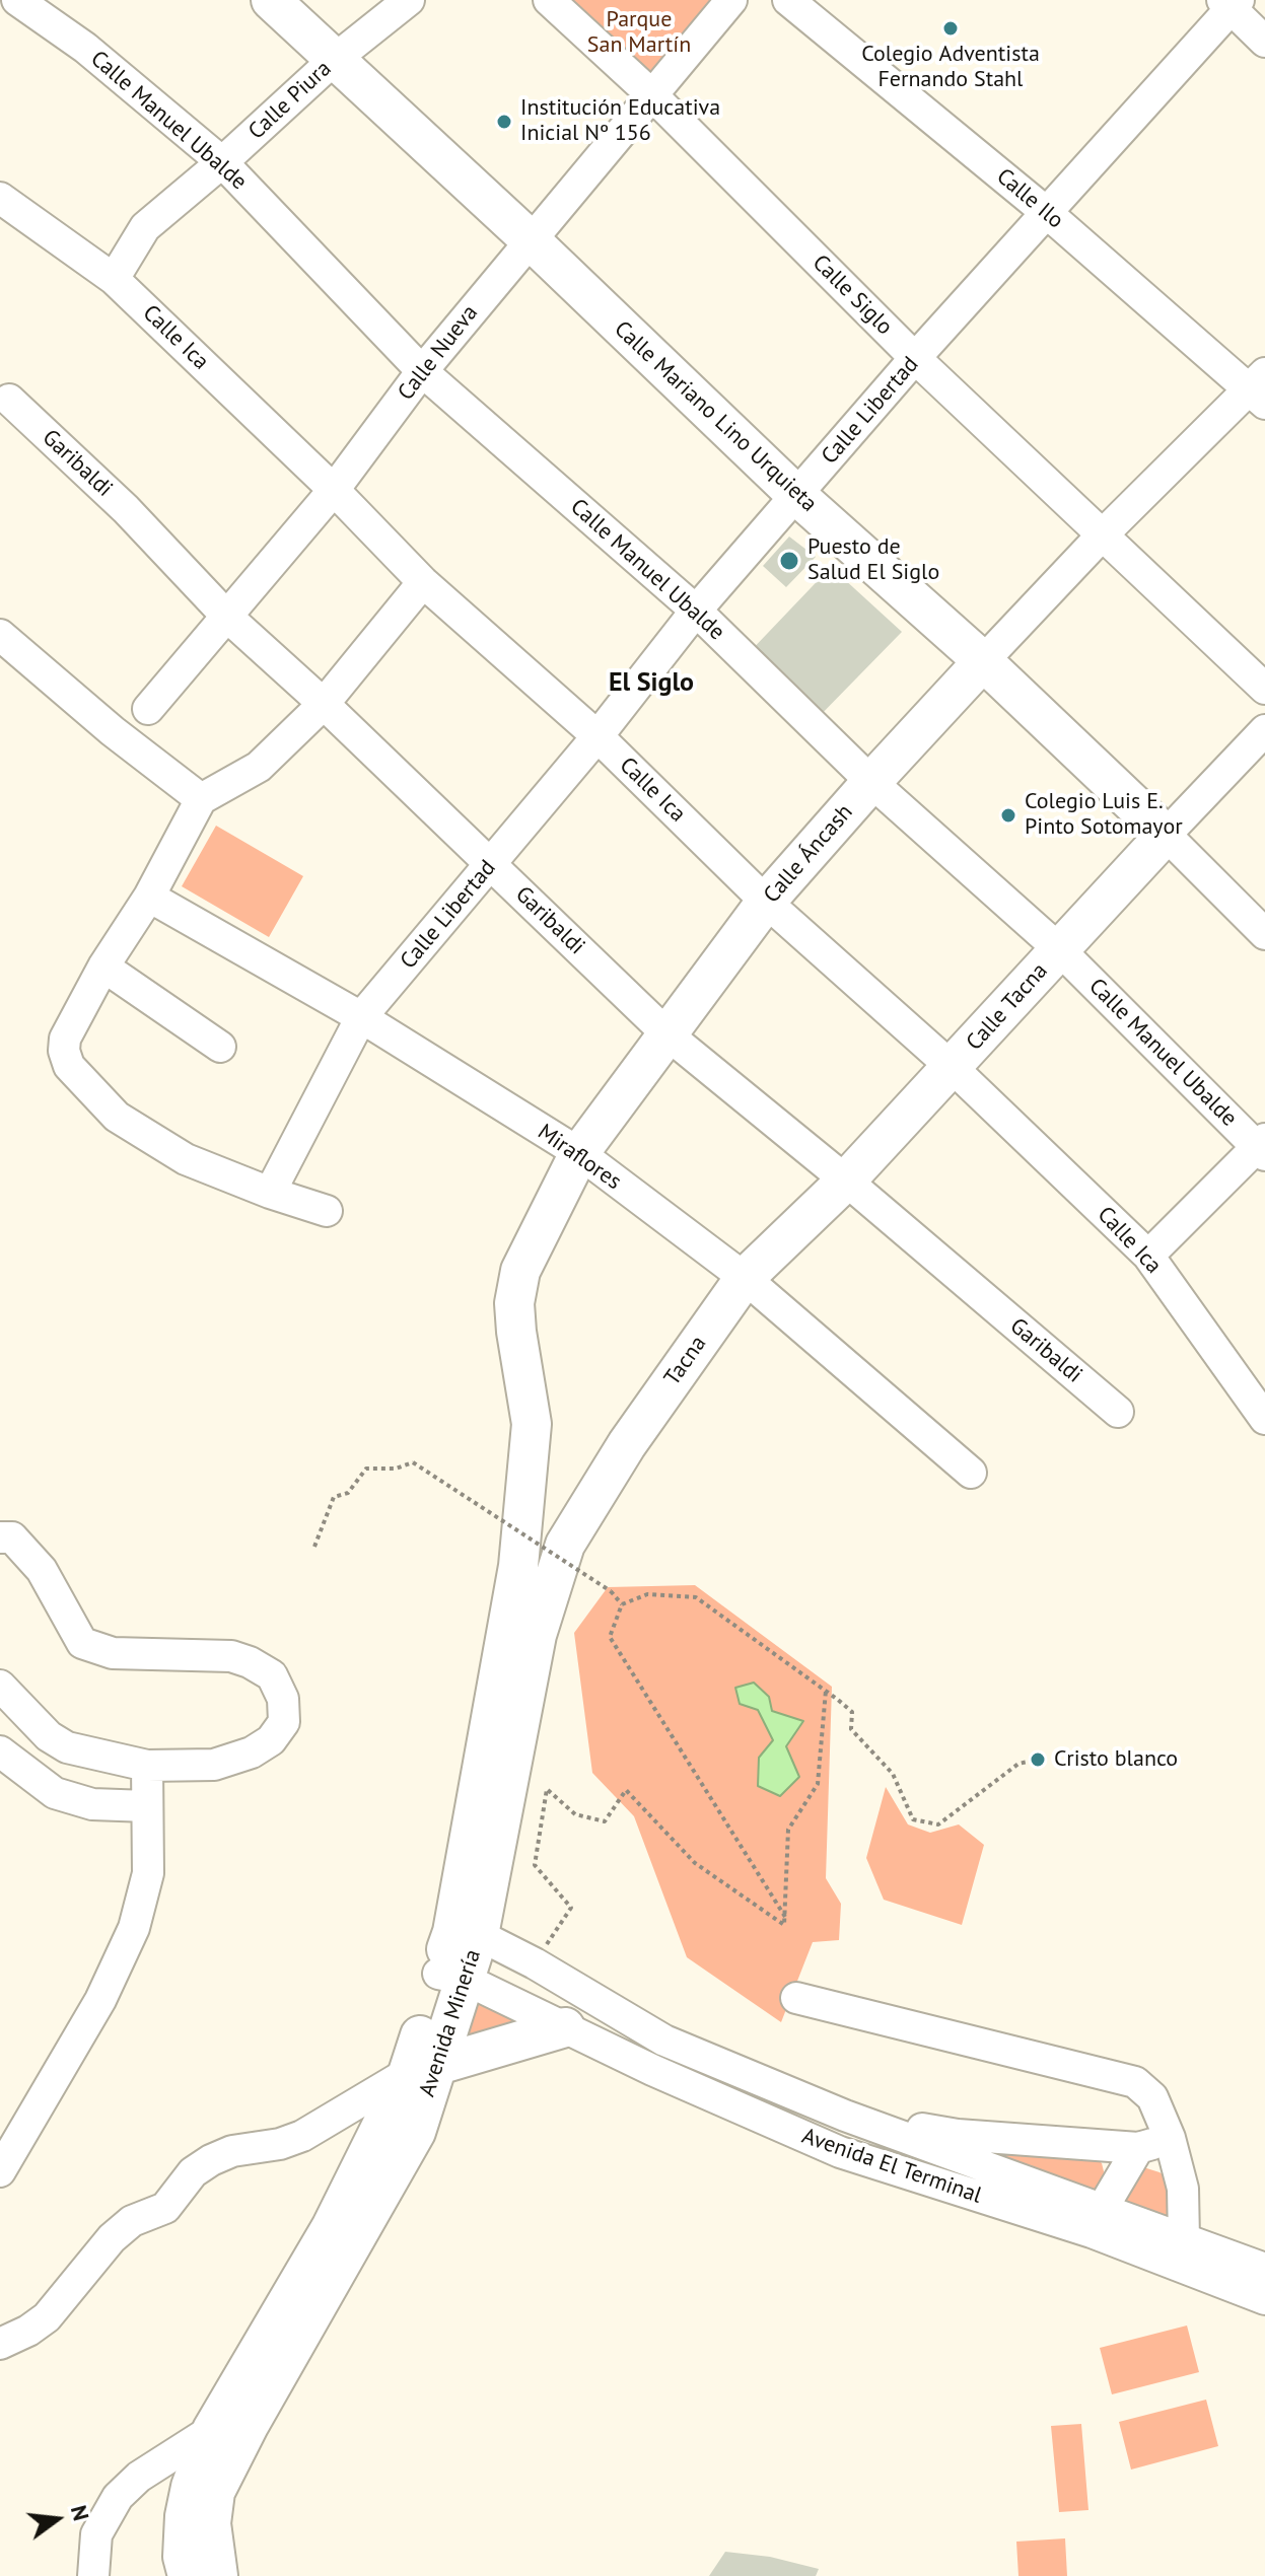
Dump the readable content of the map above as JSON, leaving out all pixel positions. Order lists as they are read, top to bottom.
{
  "streets": {
    "main road": [
      "Calle Mariano Lino Urquieta",
      "Calle Áncash",
      "Calle Tacna",
      "Tacna",
      "Avenida Minería"
    ],
    "street": [
      "Calle Piura",
      "Calle Manuel Ubalde",
      "Calle Ilo",
      "Calle Siglo",
      "Calle Ica",
      "Calle Nueva",
      "Calle Libertad",
      "Garibaldi",
      "Miraflores",
      "Avenida El Terminal"
    ]
  },
  "crossings": [
    ["Calle Piura", "Calle Manuel Ubalde"],
    ["Calle Piura", "Calle Ica"],
    ["Calle Piura", "Calle Mariano Lino Urquieta"],
    ["Calle Manuel Ubalde", "Calle Nueva"],
    ["Calle Manuel Ubalde", "Calle Libertad"],
    ["Calle Manuel Ubalde", "Calle Áncash"],
    ["Calle Manuel Ubalde", "Calle Tacna"],
    ["Calle Ilo", "Calle Libertad"],
    ["Calle Ilo", "Calle Áncash"],
    ["Calle Siglo", "Calle Nueva"],
    ["Calle Siglo", "Calle Libertad"],
    ["Calle Siglo", "Calle Áncash"],
    ["Calle Ica", "Calle Nueva"],
    ["Calle Ica", "Calle Libertad"],
    ["Calle Ica", "Calle Áncash"],
    ["Calle Ica", "Calle Tacna"],
    ["Calle Nueva", "Calle Mariano Lino Urquieta"],
    ["Calle Nueva", "Garibaldi"],
    ["Calle Libertad", "Calle Mariano Lino Urquieta"],
    ["Calle Libertad", "Garibaldi"],
    ["Calle Libertad", "Miraflores"],
    ["Calle Mariano Lino Urquieta", "Calle Áncash"],
    ["Calle Mariano Lino Urquieta", "Calle Tacna"],
    ["Garibaldi", "Calle Áncash"],
    ["Garibaldi", "Calle Tacna"],
    ["Calle Áncash", "Miraflores"],
    ["Calle Áncash", "Avenida Minería"],
    ["Calle Tacna", "Miraflores"],
    ["Calle Tacna", "Tacna"],
    ["Miraflores", "Tacna"],
    ["Tacna", "Avenida Minería"],
    ["Avenida Minería", "Avenida El Terminal"]
  ],
  "districts": ["El Siglo"],
  "parks": ["Parque San Martín"],
  "places": [
    "Colegio Adventista Fernando Stahl",
    "Institución Educativa Inicial Nº 156",
    "Puesto de Salud El Siglo",
    "Colegio Luis E. Pinto Sotomayor",
    "Cristo blanco"
  ],
  "north": "right"
}
